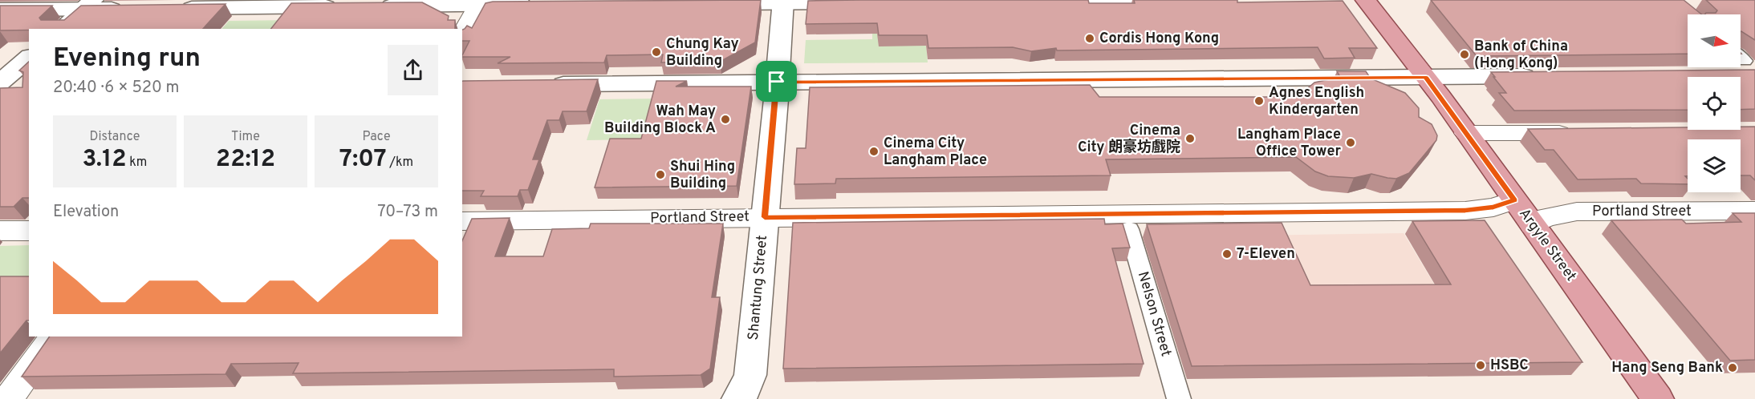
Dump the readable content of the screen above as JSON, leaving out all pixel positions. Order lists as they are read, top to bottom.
{
  "streets": {
    "main road": ["Argyle Street", "Shantung Street"],
    "street": ["Portland Street", "Nelson Street"]
  },
  "crossings": [
    ["Portland Street", "Argyle Street"],
    ["Portland Street", "Shantung Street"]
  ],
  "places": [
    "Cordis Hong Kong",
    "Chung Kay Building",
    "Bank of China (Hong Kong)",
    "Agnes English Kindergarten",
    "Wah May Building Block A",
    "Cinema City 朗豪坊戲院",
    "Langham Place Office Tower",
    "Cinema City Langham Place",
    "Shui Hing Building",
    "7-Eleven",
    "HSBC",
    "Hang Seng Bank"
  ],
  "north": "right",
  "page": {
    "heading": ["Evening run", "20:40 · 6 × 520 m"],
    "stats": [
      ["Distance", "3.12 km"],
      ["Time", "22:12"],
      ["Pace", "7:07 /km"]
    ],
    "chart": ["Elevation", "70–73 m"]
  }
}
